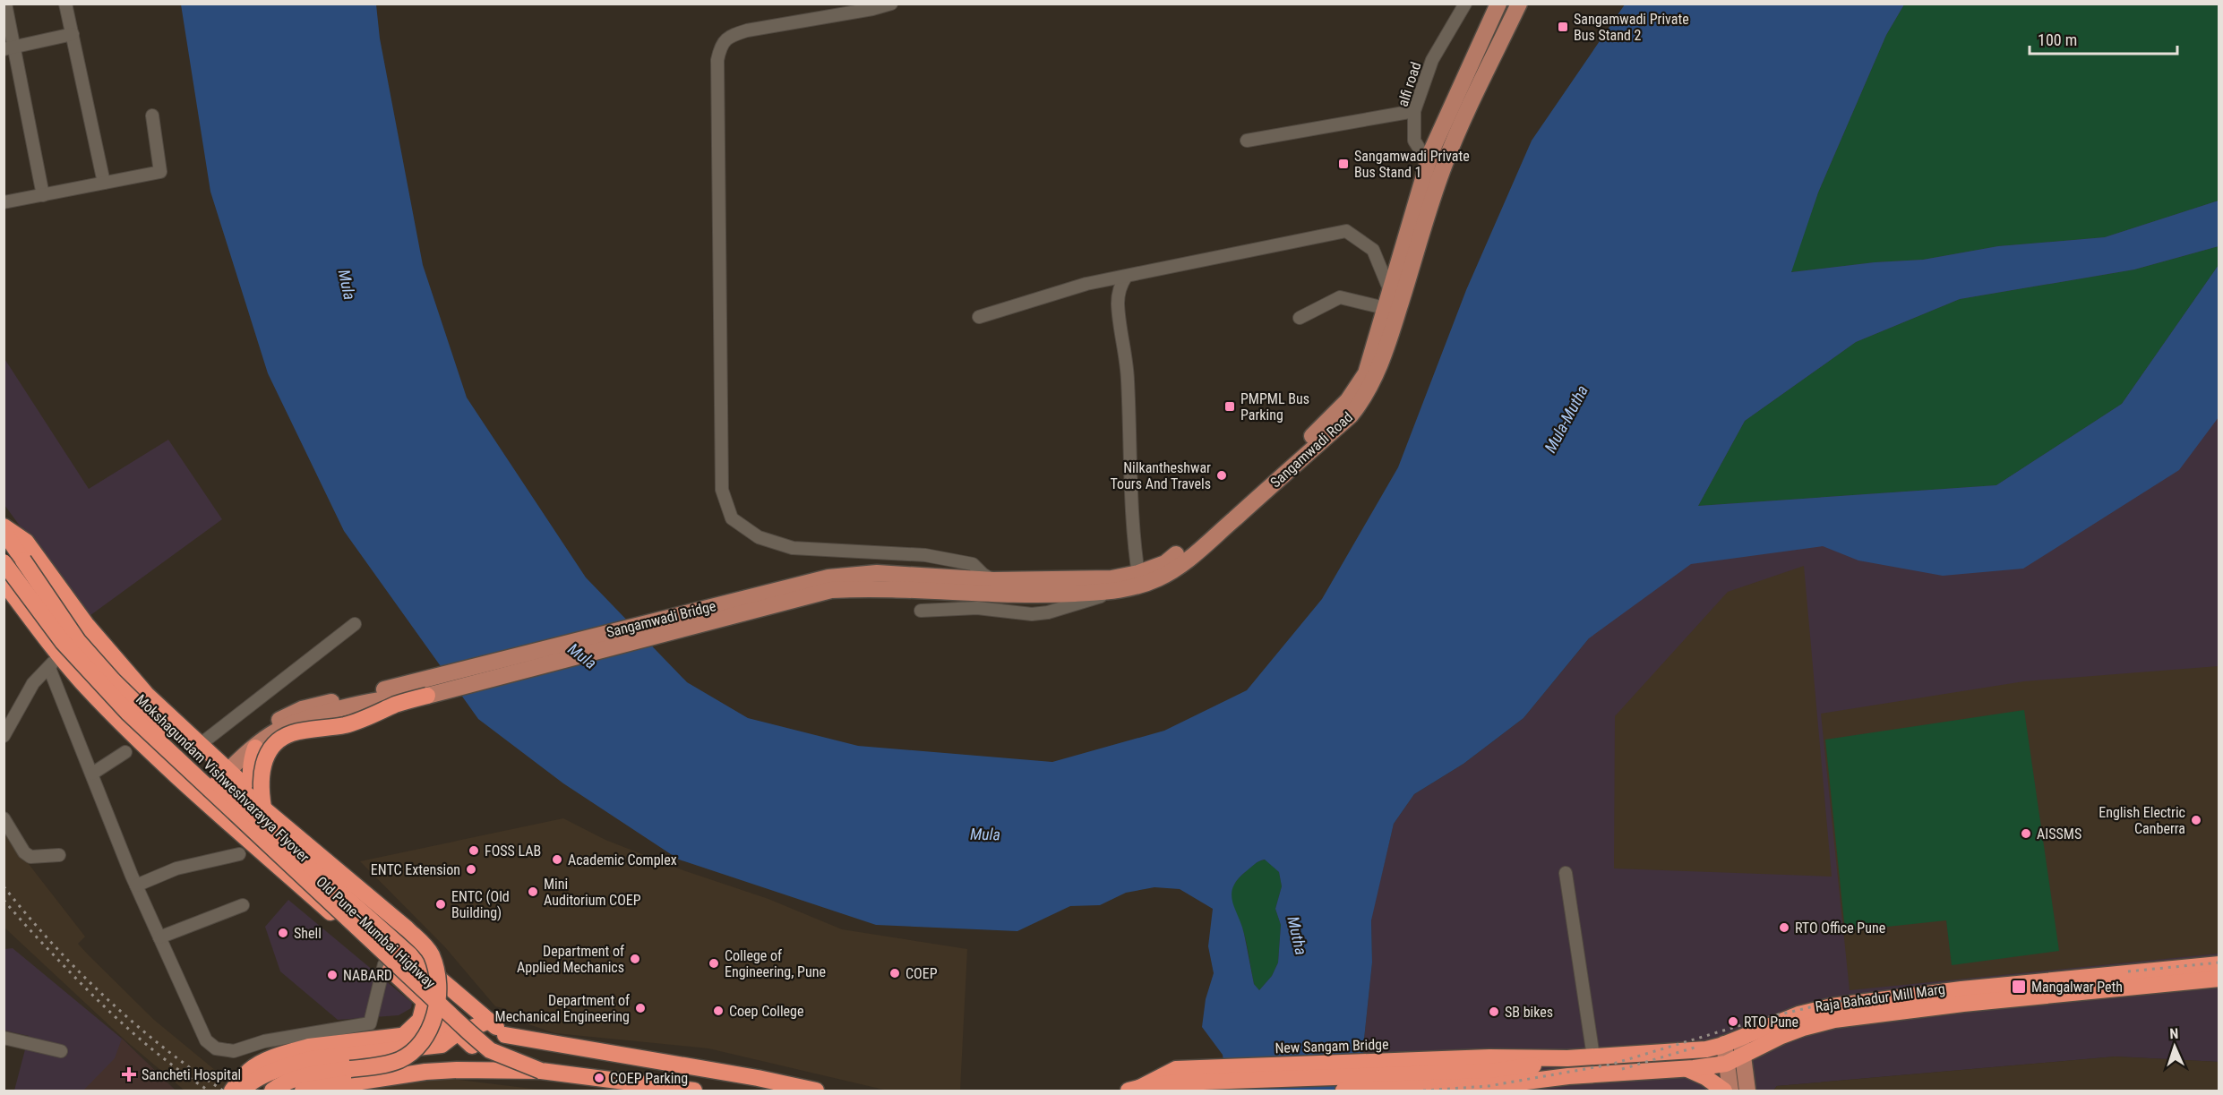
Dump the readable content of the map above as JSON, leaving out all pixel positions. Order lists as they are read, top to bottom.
{
  "streets": {
    "highway": [
      "Mokshagundam Vishweshvarayya Flyover",
      "Old Pune–Mumbai Highway",
      "Raja Bahadur Mill Marg",
      "New Sangam Bridge"
    ],
    "main road": ["Sangamwadi Road", "Sangamwadi Bridge"],
    "street": ["alfi road"]
  },
  "crossings": [
    ["alfi road", "Sangamwadi Road"],
    ["Sangamwadi Road", "Sangamwadi Bridge"],
    ["Sangamwadi Bridge", "Mokshagundam Vishweshvarayya Flyover"],
    ["Sangamwadi Bridge", "Old Pune–Mumbai Highway"],
    ["Mokshagundam Vishweshvarayya Flyover", "Old Pune–Mumbai Highway"],
    ["Raja Bahadur Mill Marg", "New Sangam Bridge"]
  ],
  "water": ["Mula", "Mula-Mutha", "Mutha"],
  "places": {
    "transit": [
      "Sangamwadi Private Bus Stand 2",
      "Sangamwadi Private Bus Stand 1",
      "PMPML Bus Parking",
      "Mangalwar Peth"
    ],
    "other": [
      "Nilkantheshwar Tours And Travels",
      "English Electric Canberra",
      "AISSMS",
      "FOSS LAB",
      "Academic Complex",
      "ENTC Extension",
      "Mini Auditorium COEP",
      "ENTC (Old Building)",
      "RTO Office Pune",
      "Shell",
      "Department of Applied Mechanics",
      "College of Engineering, Pune",
      "COEP",
      "NABARD",
      "Department of Mechanical Engineering",
      "Coep College",
      "SB bikes",
      "RTO Pune",
      "COEP Parking"
    ],
    "health": ["Sancheti Hospital"]
  },
  "scale_bar": "100 m",
  "north": "top"
}
